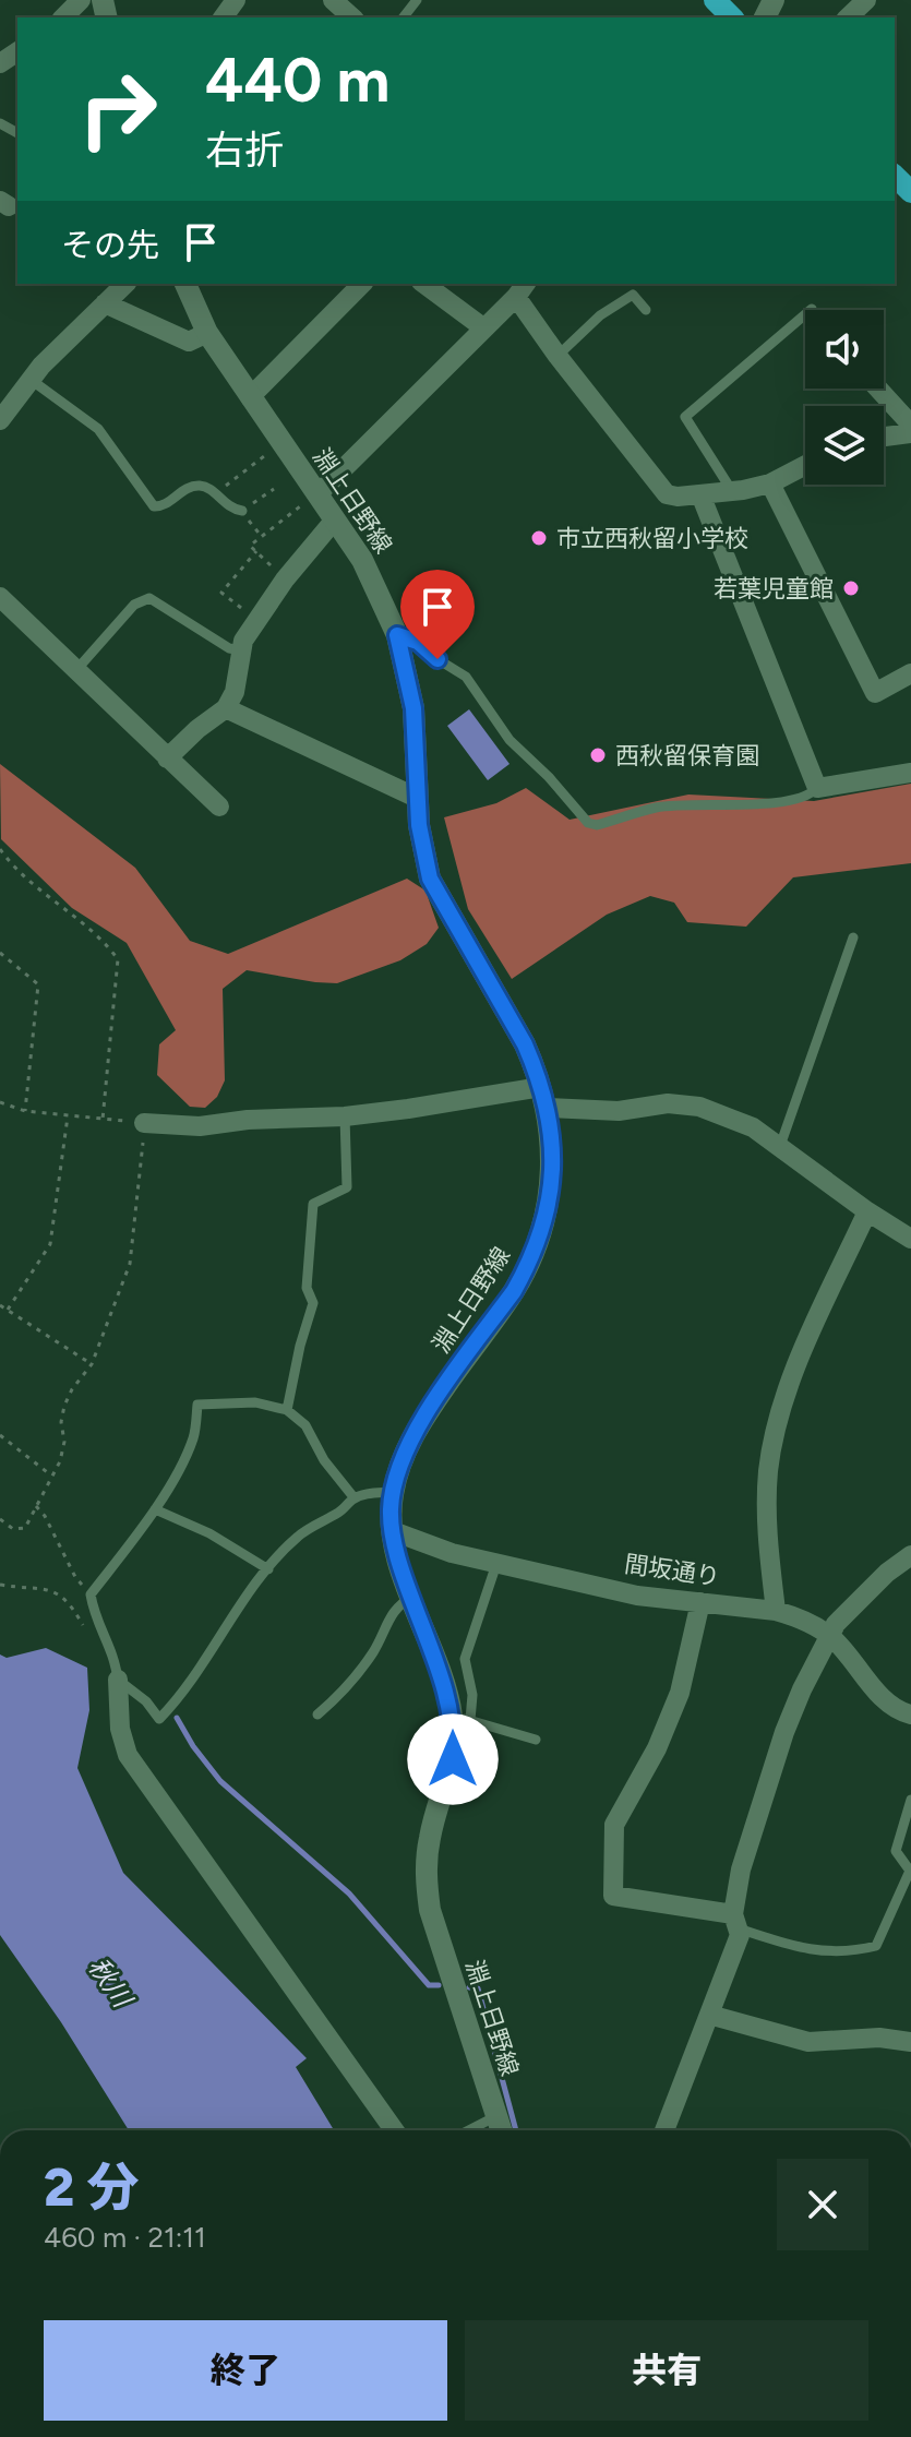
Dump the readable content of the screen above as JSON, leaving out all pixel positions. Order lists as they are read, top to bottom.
{
  "streets": {
    "main road": ["淵上日野線"],
    "street": ["間坂通り"]
  },
  "crossings": [
    ["淵上日野線", "間坂通り"]
  ],
  "water": ["秋川"],
  "places": ["市立西秋留小学校", "若葉児童館", "西秋留保育園"],
  "page": {
    "turn": ["440 m", "右折"],
    "then": "その先",
    "heading": ["2 分", "460 m · 21:11"],
    "buttons": ["終了", "共有"]
  }
}
